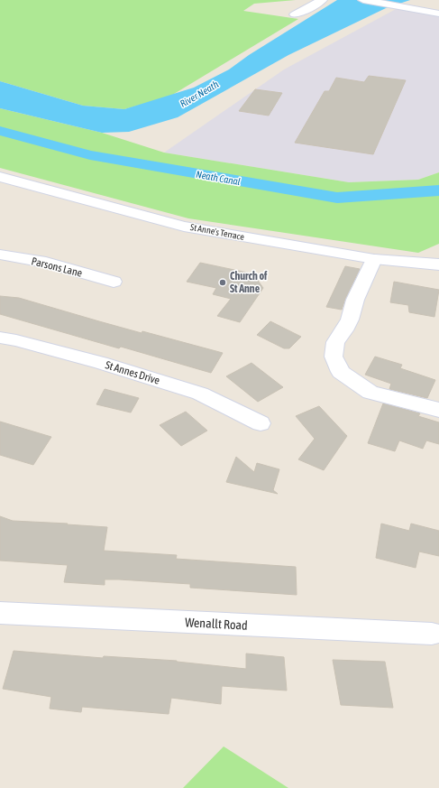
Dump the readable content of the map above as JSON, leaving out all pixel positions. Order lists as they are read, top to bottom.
{
  "streets": {
    "street": [
      "St Anne's Terrace",
      "Parsons Lane",
      "St Annes Drive",
      "Wenallt Road"
    ]
  },
  "water": ["River Neath", "Neath Canal"],
  "places": ["Church of St Anne"]
}
